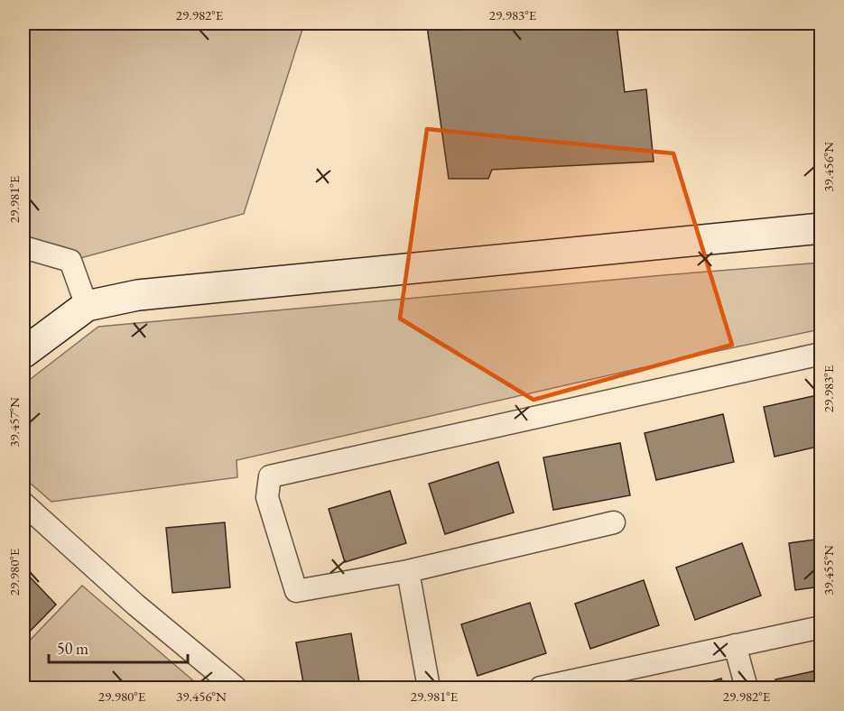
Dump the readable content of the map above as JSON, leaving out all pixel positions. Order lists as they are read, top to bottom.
{
  "scale_bar": "50 m",
  "coordinates": [
    "29.982°E",
    "29.983°E",
    "39.456°N",
    "29.981°E",
    "39.457°N",
    "39.455°N",
    "29.980°E"
  ]
}
